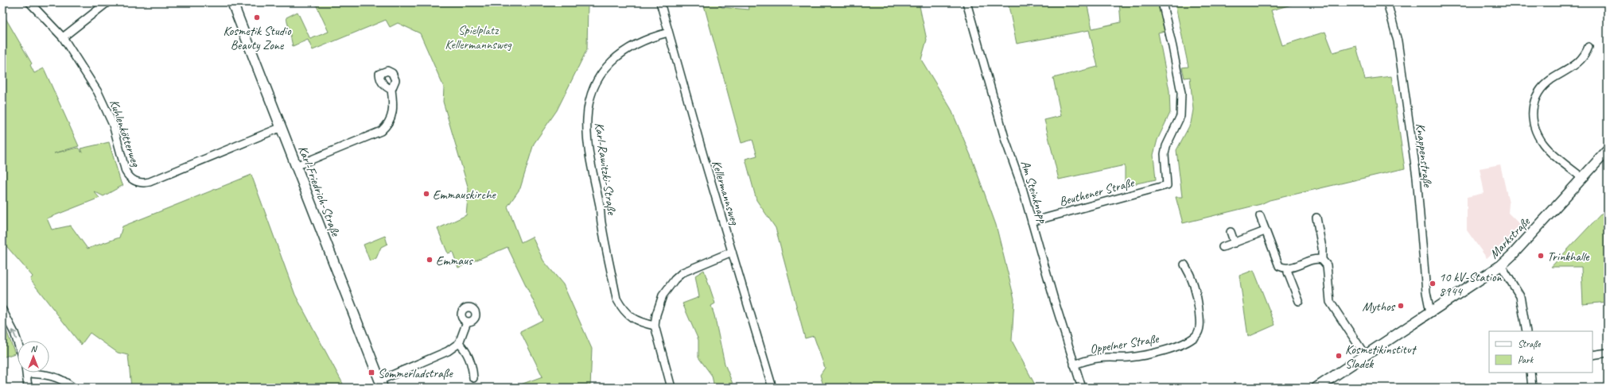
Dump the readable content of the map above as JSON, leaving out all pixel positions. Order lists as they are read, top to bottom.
{
  "streets": {
    "street": [
      "Kuhlenkötterweg",
      "Knappenstraße",
      "Karl-Rawitzki-Straße",
      "Karl-Friedrich-Straße",
      "Am Steinknapp",
      "Beuthener Straße",
      "Kellermannsweg",
      "Markstraße",
      "Oppelner Straße"
    ]
  },
  "crossings": [
    ["Kuhlenkötterweg", "Karl-Friedrich-Straße"],
    ["Knappenstraße", "Markstraße"],
    ["Karl-Rawitzki-Straße", "Kellermannsweg"],
    ["Am Steinknapp", "Beuthener Straße"],
    ["Am Steinknapp", "Oppelner Straße"]
  ],
  "parks": ["Spielplatz Kellermannsweg"],
  "places": {
    "other": [
      "Kosmetik Studio Beauty Zone",
      "Emmauskirche",
      "Trinkhalle",
      "Emmaus",
      "10 kV-Station 8944",
      "Mythos",
      "Kosmetikinstitut Sladek"
    ],
    "transit": ["Sommerladstraße"]
  },
  "legend": ["Straße", "Park"],
  "north": "top"
}
